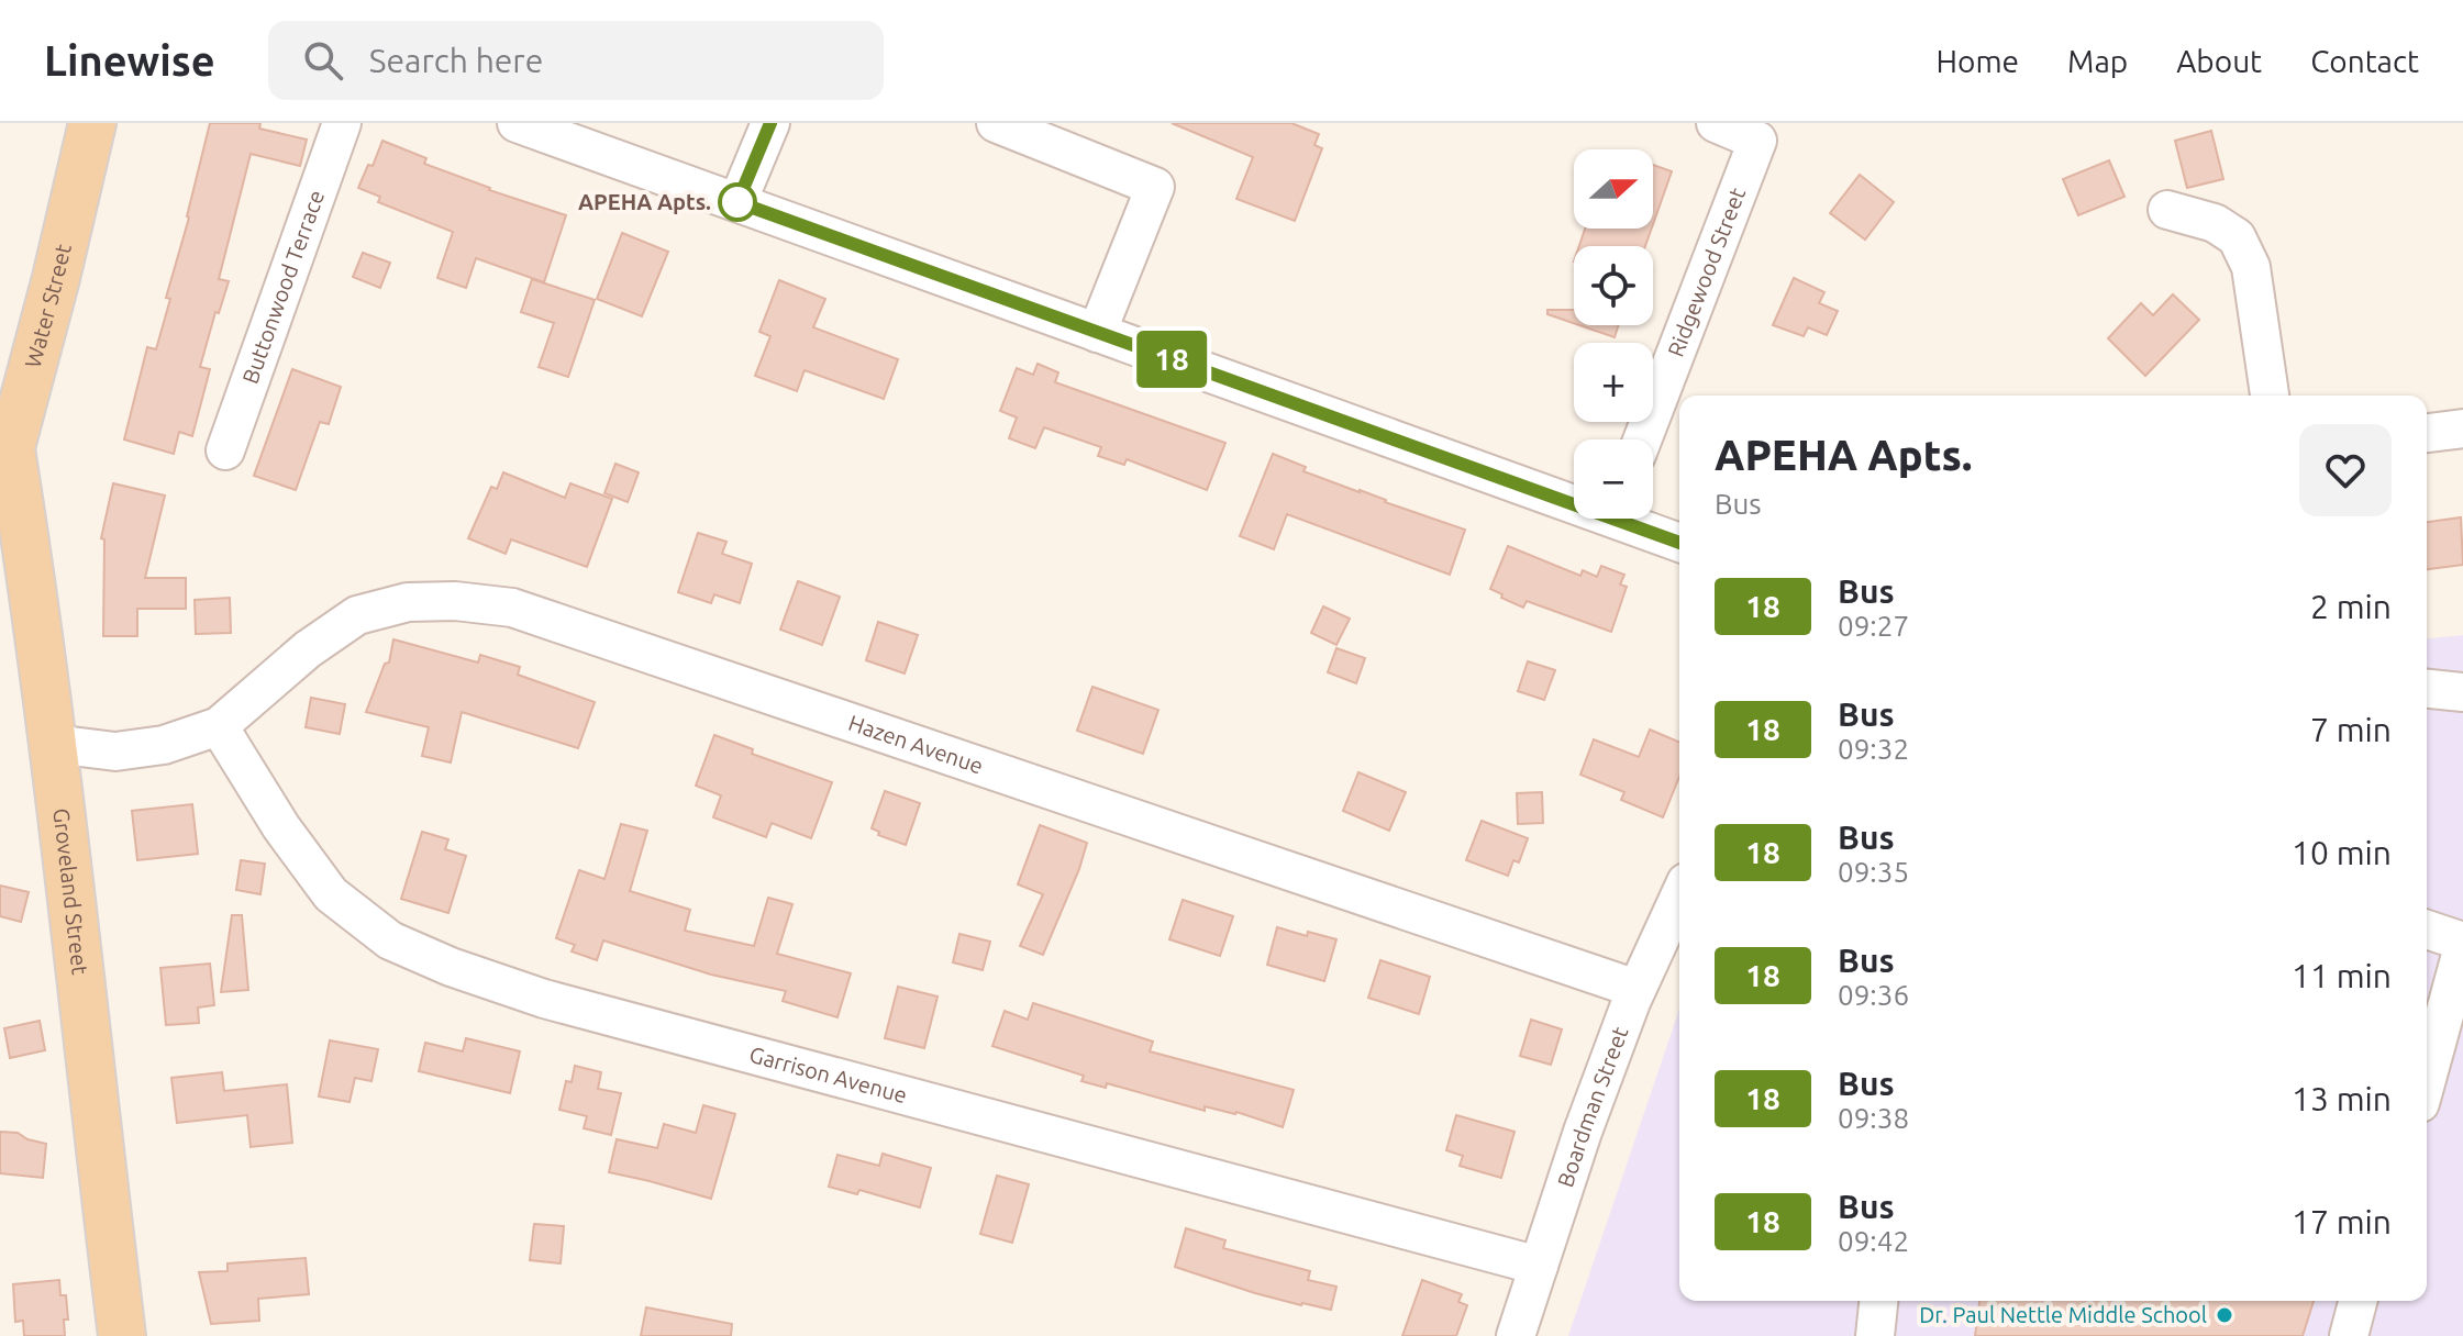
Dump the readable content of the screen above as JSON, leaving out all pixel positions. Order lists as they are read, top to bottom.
{
  "streets": {
    "main road": ["Water Street", "Groveland Street"],
    "street": [
      "Ridgewood Street",
      "Buttonwood Terrace",
      "Hazen Avenue",
      "Garrison Avenue",
      "Boardman Street"
    ]
  },
  "crossings": [
    ["Water Street", "Groveland Street"],
    ["Hazen Avenue", "Garrison Avenue"],
    ["Hazen Avenue", "Boardman Street"],
    ["Garrison Avenue", "Boardman Street"]
  ],
  "places": ["APEHA Apts.", "Dr. Paul Nettle Middle School"],
  "lines": ["bus line 18"],
  "north": "right",
  "page": {
    "header": "Linewise",
    "search": "Search here",
    "nav": [
      "Home",
      "Map",
      "About",
      "Contact"
    ],
    "on_map": "18",
    "map_buttons": ["+", "−"],
    "heading": ["APEHA Apts.", "Bus"],
    "list": [
      {
        "mark": "18",
        "name": "Bus",
        "note": "09:27",
        "value": "2 min"
      },
      {
        "mark": "18",
        "name": "Bus",
        "note": "09:32",
        "value": "7 min"
      },
      {
        "mark": "18",
        "name": "Bus",
        "note": "09:35",
        "value": "10 min"
      },
      {
        "mark": "18",
        "name": "Bus",
        "note": "09:36",
        "value": "11 min"
      },
      {
        "mark": "18",
        "name": "Bus",
        "note": "09:38",
        "value": "13 min"
      },
      {
        "mark": "18",
        "name": "Bus",
        "note": "09:42",
        "value": "17 min"
      }
    ]
  }
}
